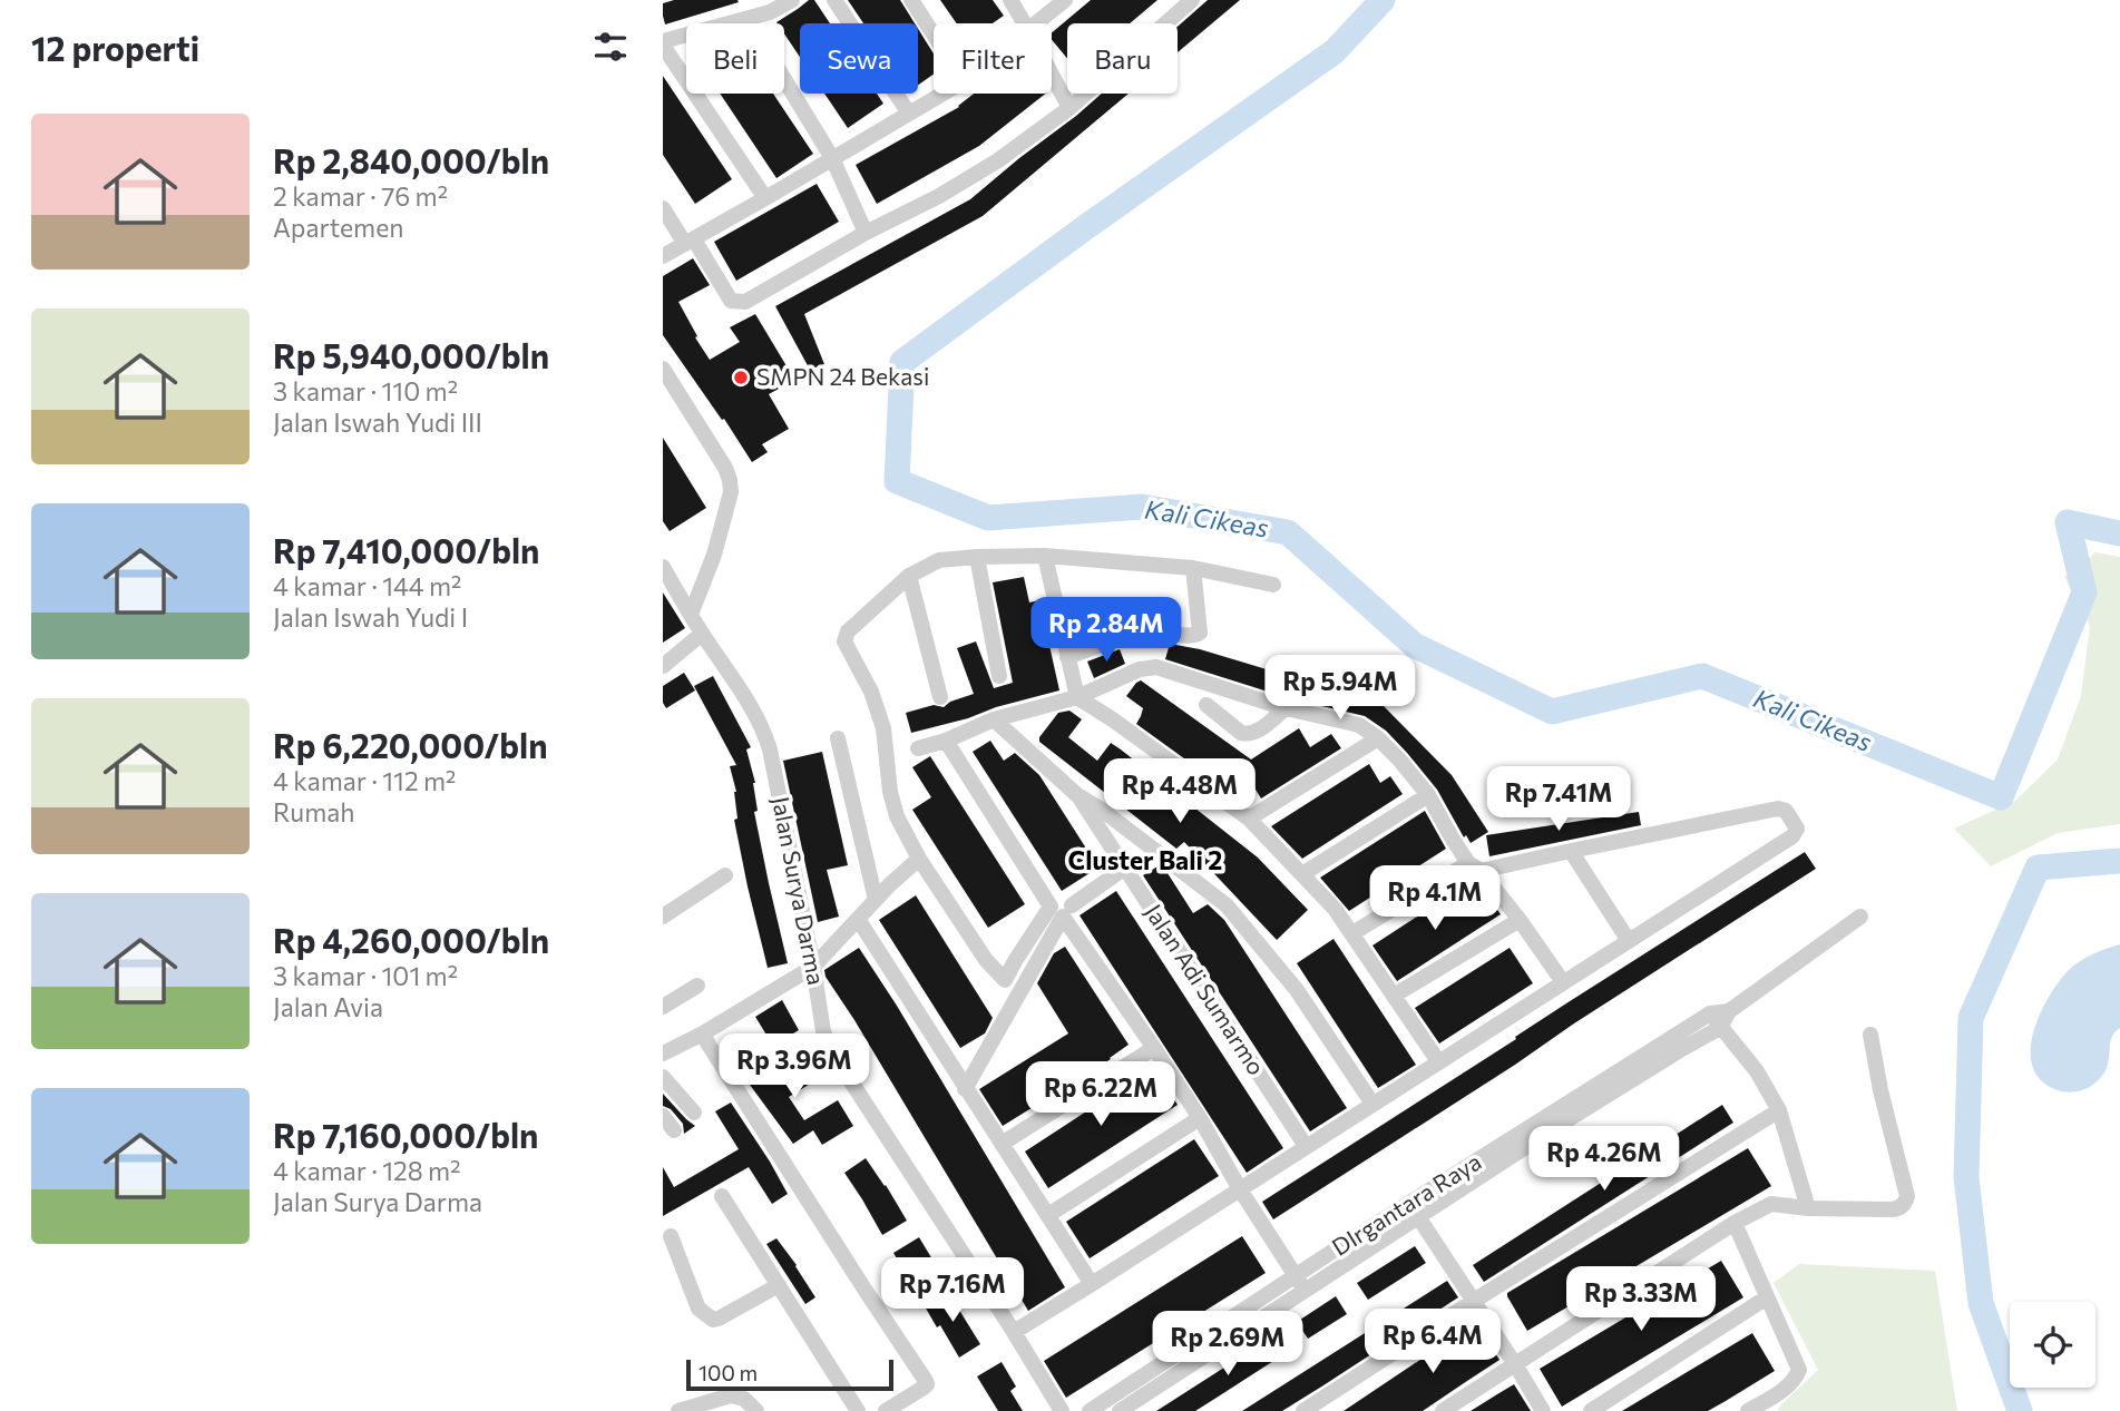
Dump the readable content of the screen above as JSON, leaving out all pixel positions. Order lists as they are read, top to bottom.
{
  "streets": {
    "street": ["Jalan Surya Darma", "Jalan Adi Sumarmo", "DIrgantara Raya"]
  },
  "districts": ["Cluster Bali 2"],
  "water": ["Kali Cikeas"],
  "places": ["SMPN 24 Bekasi"],
  "scale_bar": "100 m",
  "page": {
    "heading": "12 properti",
    "chip": [
      "Beli",
      "Sewa",
      "Filter",
      "Baru"
    ],
    "list": [
      {
        "name": "Rp 2,840,000/bln",
        "note": "2 kamar · 76 m² · Apartemen"
      },
      {
        "name": "Rp 5,940,000/bln",
        "note": "3 kamar · 110 m² · Jalan Iswah Yudi III"
      },
      {
        "name": "Rp 7,410,000/bln",
        "note": "4 kamar · 144 m² · Jalan Iswah Yudi I"
      },
      {
        "name": "Rp 6,220,000/bln",
        "note": "4 kamar · 112 m² · Rumah"
      },
      {
        "name": "Rp 4,260,000/bln",
        "note": "3 kamar · 101 m² · Jalan Avia"
      },
      {
        "name": "Rp 7,160,000/bln",
        "note": "4 kamar · 128 m² · Jalan Surya Darma"
      }
    ],
    "price": [
      "Rp 2.84M",
      "Rp 5.94M",
      "Rp 4.48M",
      "Rp 7.41M",
      "Rp 4.1M",
      "Rp 3.96M",
      "Rp 6.22M",
      "Rp 4.26M",
      "Rp 7.16M",
      "Rp 3.33M",
      "Rp 6.4M",
      "Rp 2.69M"
    ],
    "scale": "100 m"
  }
}
